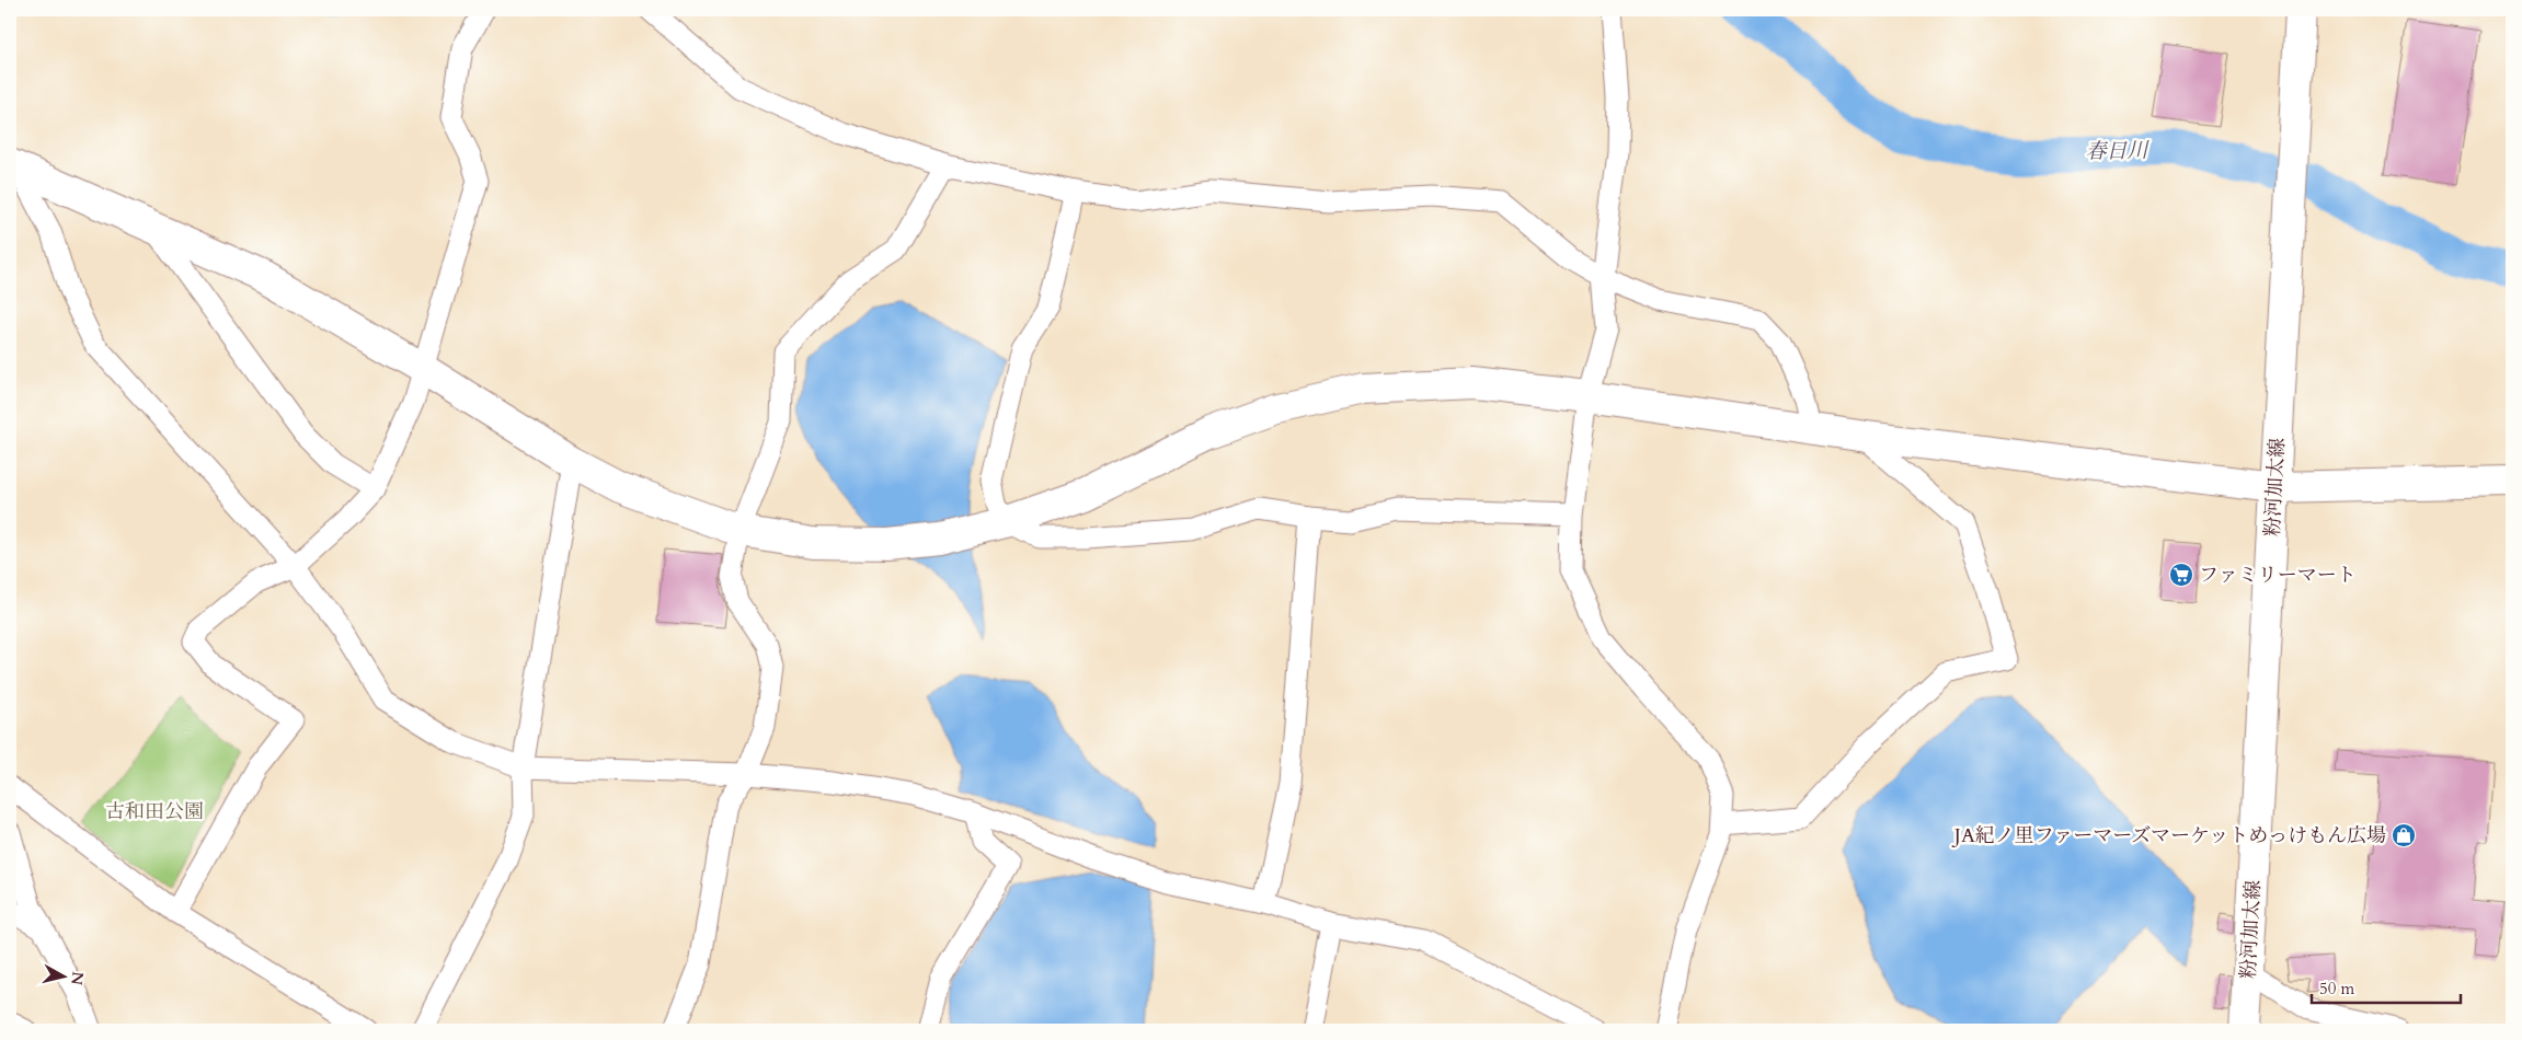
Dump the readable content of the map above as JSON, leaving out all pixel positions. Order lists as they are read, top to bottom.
{
  "streets": {
    "street": ["粉河加太線"]
  },
  "water": ["春日川"],
  "parks": ["古和田公園"],
  "places": {
    "supermarket": ["ファミリーマート"],
    "shop": ["JA紀ノ里ファーマーズマーケットめっけもん広場"]
  },
  "scale_bar": "50 m",
  "north": "right"
}
